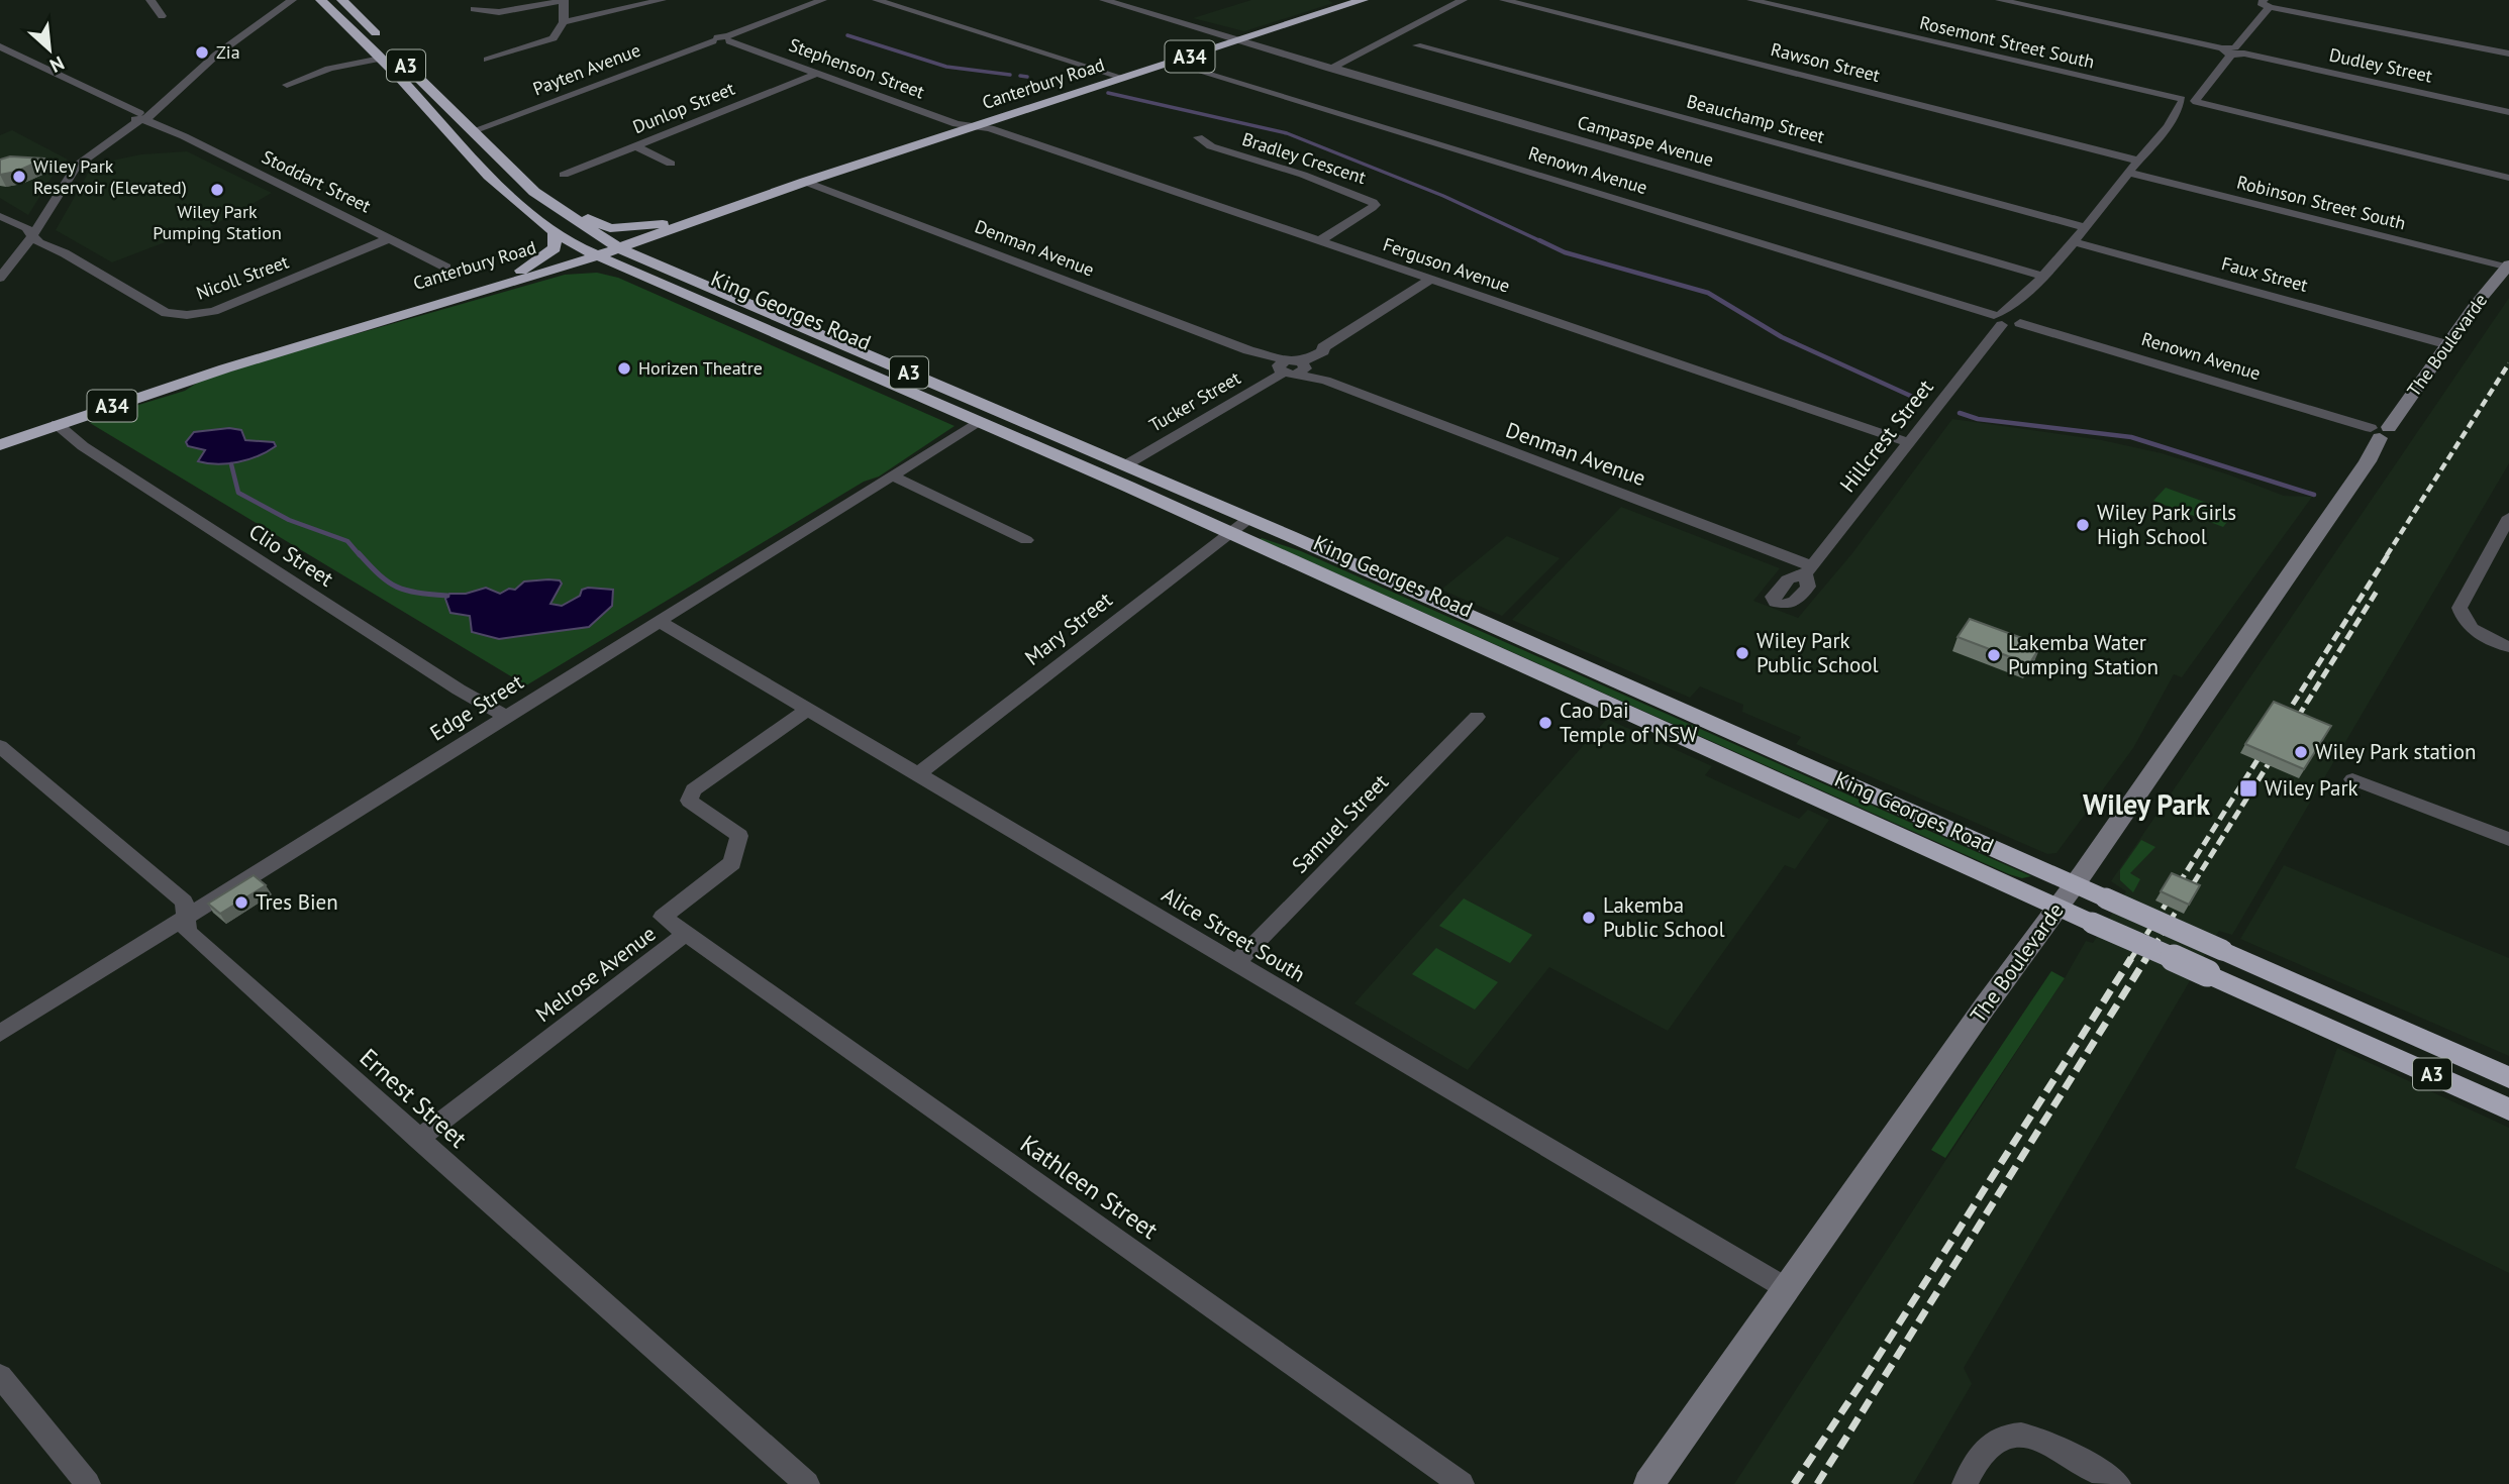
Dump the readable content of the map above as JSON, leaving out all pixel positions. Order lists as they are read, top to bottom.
{
  "streets": {
    "highway": [
      "A34",
      "A3",
      "Canterbury Road",
      "King Georges Road"
    ],
    "street": [
      "Rosemont Street South",
      "Rawson Street",
      "Dudley Street",
      "Stephenson Street",
      "Payten Avenue",
      "Dunlop Street",
      "Beauchamp Street",
      "Campaspe Avenue",
      "Bradley Crescent",
      "Renown Avenue",
      "Stoddart Street",
      "Robinson Street South",
      "Denman Avenue",
      "Ferguson Avenue",
      "Faux Street",
      "Nicoll Street",
      "The Boulevarde",
      "Tucker Street",
      "Hillcrest Street",
      "Clio Street",
      "Mary Street",
      "Edge Street",
      "Samuel Street",
      "Alice Street South",
      "Melrose Avenue",
      "Ernest Street",
      "Kathleen Street"
    ]
  },
  "crossings": [
    ["Rosemont Street South", "Hillcrest Street"],
    ["Rawson Street", "Hillcrest Street"],
    ["Dudley Street", "Hillcrest Street"],
    ["Stephenson Street", "Payten Avenue"],
    ["Stephenson Street", "Canterbury Road"],
    ["Stephenson Street", "Dunlop Street"],
    ["Stephenson Street", "Ferguson Avenue"],
    ["Payten Avenue", "King Georges Road"],
    ["Canterbury Road", "Campaspe Avenue"],
    ["Canterbury Road", "Renown Avenue"],
    ["Canterbury Road", "Denman Avenue"],
    ["Canterbury Road", "Ferguson Avenue"],
    ["Canterbury Road", "King Georges Road"],
    ["Canterbury Road", "Clio Street"],
    ["Beauchamp Street", "Hillcrest Street"],
    ["Campaspe Avenue", "Hillcrest Street"],
    ["Bradley Crescent", "Ferguson Avenue"],
    ["Renown Avenue", "The Boulevarde"],
    ["Renown Avenue", "Hillcrest Street"],
    ["Stoddart Street", "Nicoll Street"],
    ["Robinson Street South", "The Boulevarde"],
    ["Robinson Street South", "Hillcrest Street"],
    ["Denman Avenue", "Tucker Street"],
    ["Denman Avenue", "Hillcrest Street"],
    ["Ferguson Avenue", "Tucker Street"],
    ["Ferguson Avenue", "Hillcrest Street"],
    ["Faux Street", "The Boulevarde"],
    ["Faux Street", "Hillcrest Street"],
    ["King Georges Road", "The Boulevarde"],
    ["King Georges Road", "Tucker Street"],
    ["King Georges Road", "Mary Street"],
    ["King Georges Road", "Edge Street"],
    ["The Boulevarde", "Alice Street South"],
    ["Clio Street", "Edge Street"],
    ["Mary Street", "Alice Street South"],
    ["Edge Street", "Alice Street South"],
    ["Edge Street", "Ernest Street"],
    ["Samuel Street", "Alice Street South"],
    ["Alice Street South", "Melrose Avenue"],
    ["Melrose Avenue", "Ernest Street"],
    ["Melrose Avenue", "Kathleen Street"]
  ],
  "districts": ["Wiley Park"],
  "places": {
    "other": [
      "Zia",
      "Wiley Park Reservoir (Elevated)",
      "Wiley Park Pumping Station",
      "Horizen Theatre",
      "Wiley Park Girls High School",
      "Wiley Park Public School",
      "Lakemba Water Pumping Station",
      "Cao Dai Temple of NSW",
      "Wiley Park station",
      "Tres Bien",
      "Lakemba Public School"
    ],
    "transit": ["Wiley Park"]
  },
  "north": "bottom right"
}
